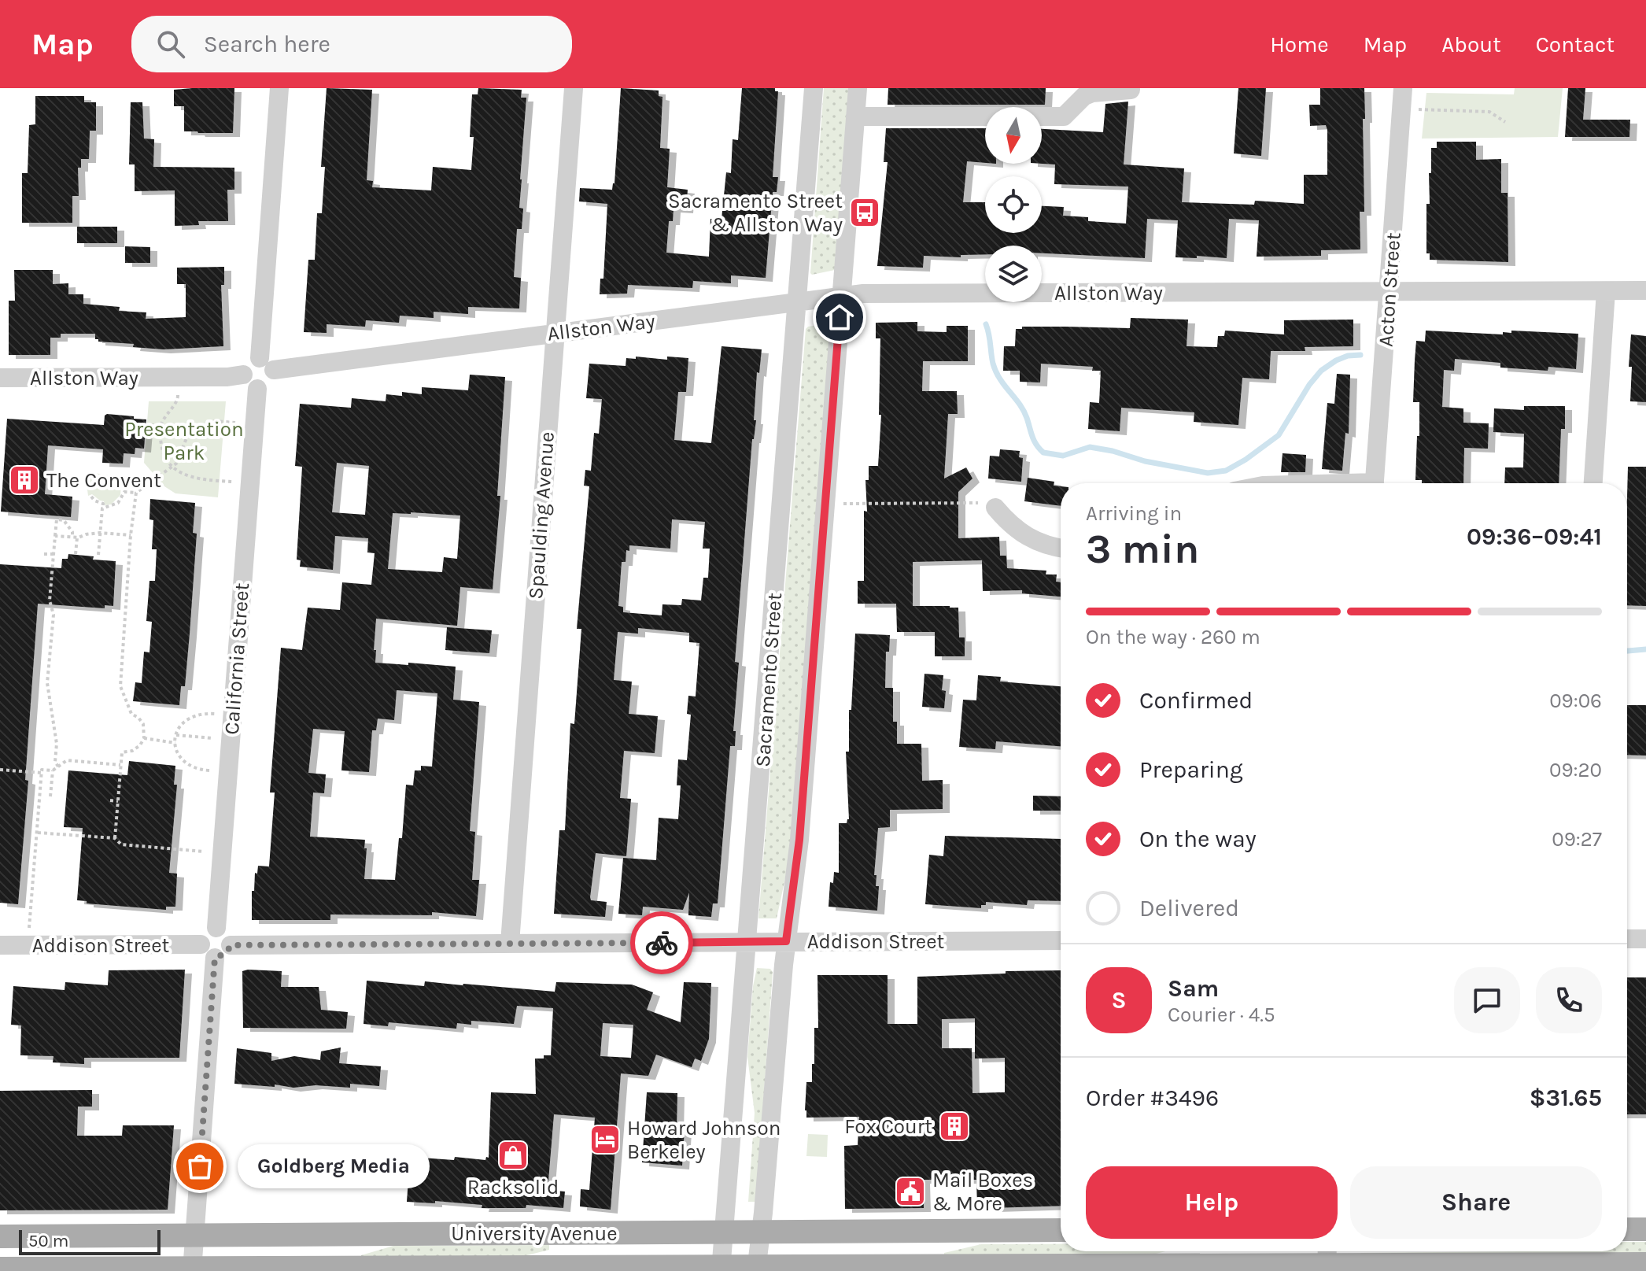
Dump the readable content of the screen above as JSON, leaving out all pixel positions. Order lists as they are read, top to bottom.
{
  "streets": {
    "main road": ["University Avenue"],
    "street": [
      "Acton Street",
      "Allston Way",
      "Spaulding Avenue",
      "California Street",
      "Sacramento Street",
      "Addison Street"
    ]
  },
  "crossings": [
    ["Acton Street", "Allston Way"],
    ["Allston Way", "Spaulding Avenue"],
    ["Allston Way", "California Street"],
    ["Allston Way", "Sacramento Street"],
    ["Spaulding Avenue", "Addison Street"],
    ["California Street", "Addison Street"],
    ["Sacramento Street", "Addison Street"],
    ["Sacramento Street", "University Avenue"]
  ],
  "parks": ["Presentation Park"],
  "places": {
    "bus stop": ["Sacramento Street & Allston Way"],
    "building": ["The Convent", "Fox Court"],
    "hotel": ["Howard Johnson Berkeley"],
    "shop": ["Racksolid"],
    "other": ["Goldberg Media"],
    "public building": ["Mail Boxes & More"]
  },
  "scale_bar": "50 m",
  "north": "bottom",
  "page": {
    "header": "Map",
    "search": "Search here",
    "nav": [
      "Home",
      "Map",
      "About",
      "Contact"
    ],
    "heading": ["3 min", "Arriving in", "09:36–09:41"],
    "panel": [
      "Sam",
      "Courier · 4.5",
      "Order #3496",
      "$31.65"
    ],
    "bar": "On the way · 260 m",
    "list": [
      ["Confirmed", "09:06"],
      ["Preparing", "09:20"],
      ["On the way", "09:27"],
      "Delivered"
    ],
    "round": "S",
    "bubble": "Goldberg Media",
    "buttons": ["Help", "Share"],
    "scale": "50 m"
  }
}
